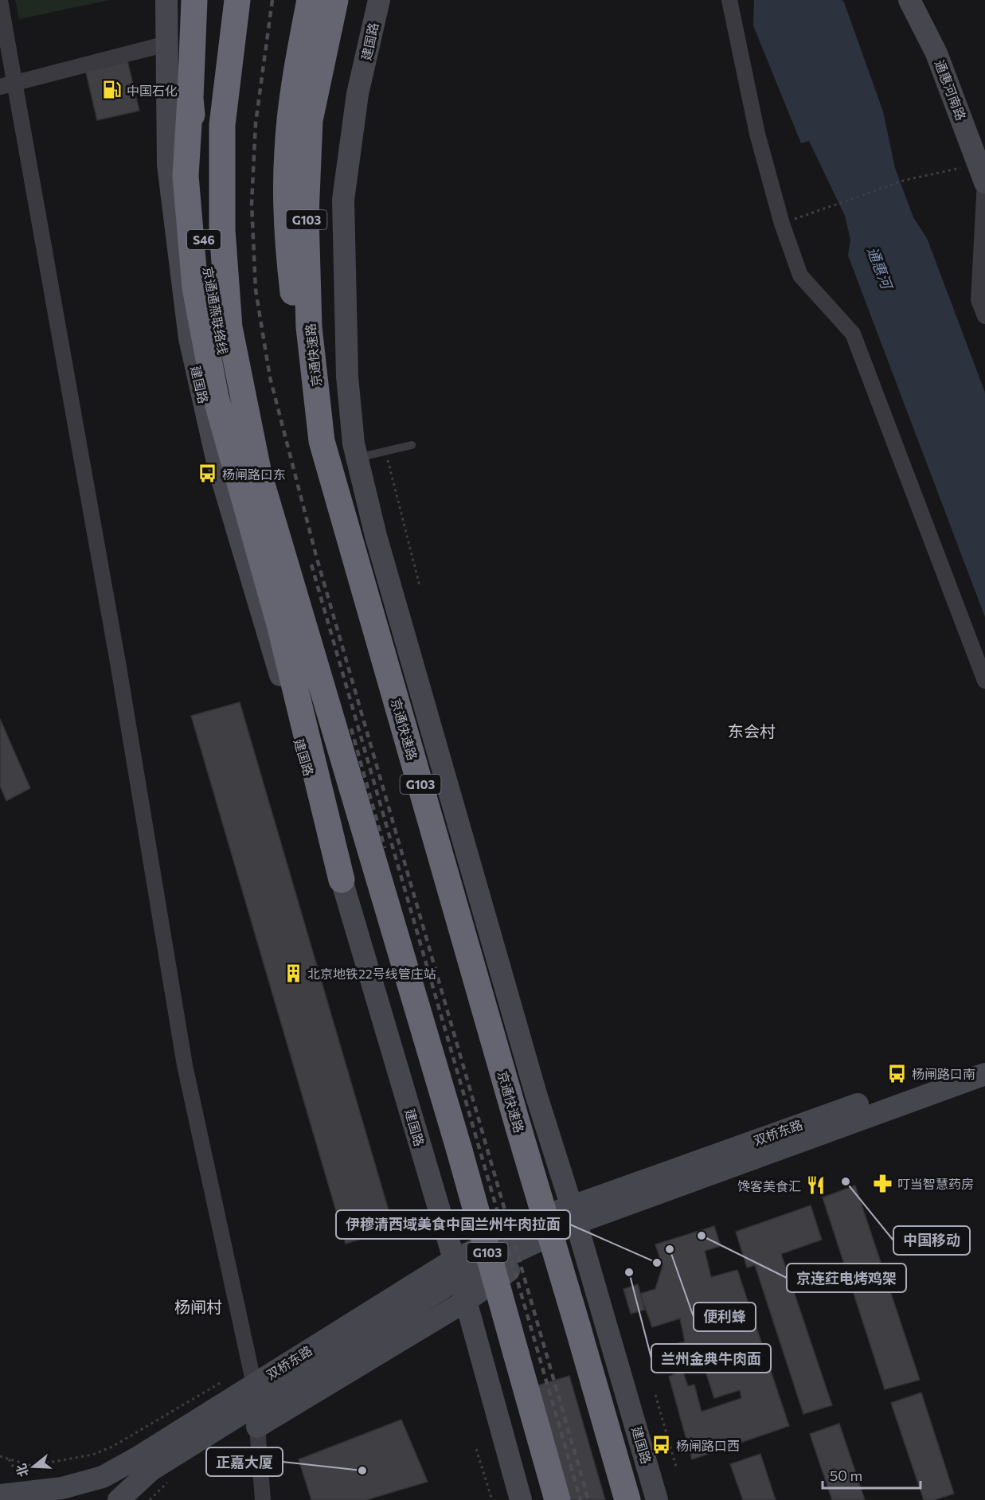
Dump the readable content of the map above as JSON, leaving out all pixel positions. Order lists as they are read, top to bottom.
{
  "streets": {
    "highway": [
      "G103",
      "S46",
      "京通通燕联络线",
      "京通快速路"
    ],
    "main road": ["建国路", "通惠河南路", "双桥东路"]
  },
  "crossings": [
    ["建国路", "双桥东路"],
    ["G103", "京通通燕联络线"]
  ],
  "districts": ["东会村", "杨闸村"],
  "water": ["通惠河"],
  "places": {
    "fuel station": ["中国石化"],
    "bus stop": ["杨闸路口东", "杨闸路口南", "杨闸路口西"],
    "building": ["北京地铁22号线管庄站"],
    "other": [
      "中国移动",
      "京连荭电烤鸡架",
      "便利蜂",
      "伊穆清西域美食中国兰州牛肉拉面",
      "兰州金典牛肉面",
      "正嘉大厦"
    ],
    "pharmacy": ["叮当智慧药房"],
    "restaurant": ["馋客美食汇"]
  },
  "scale_bar": "50 m",
  "north": "left"
}
